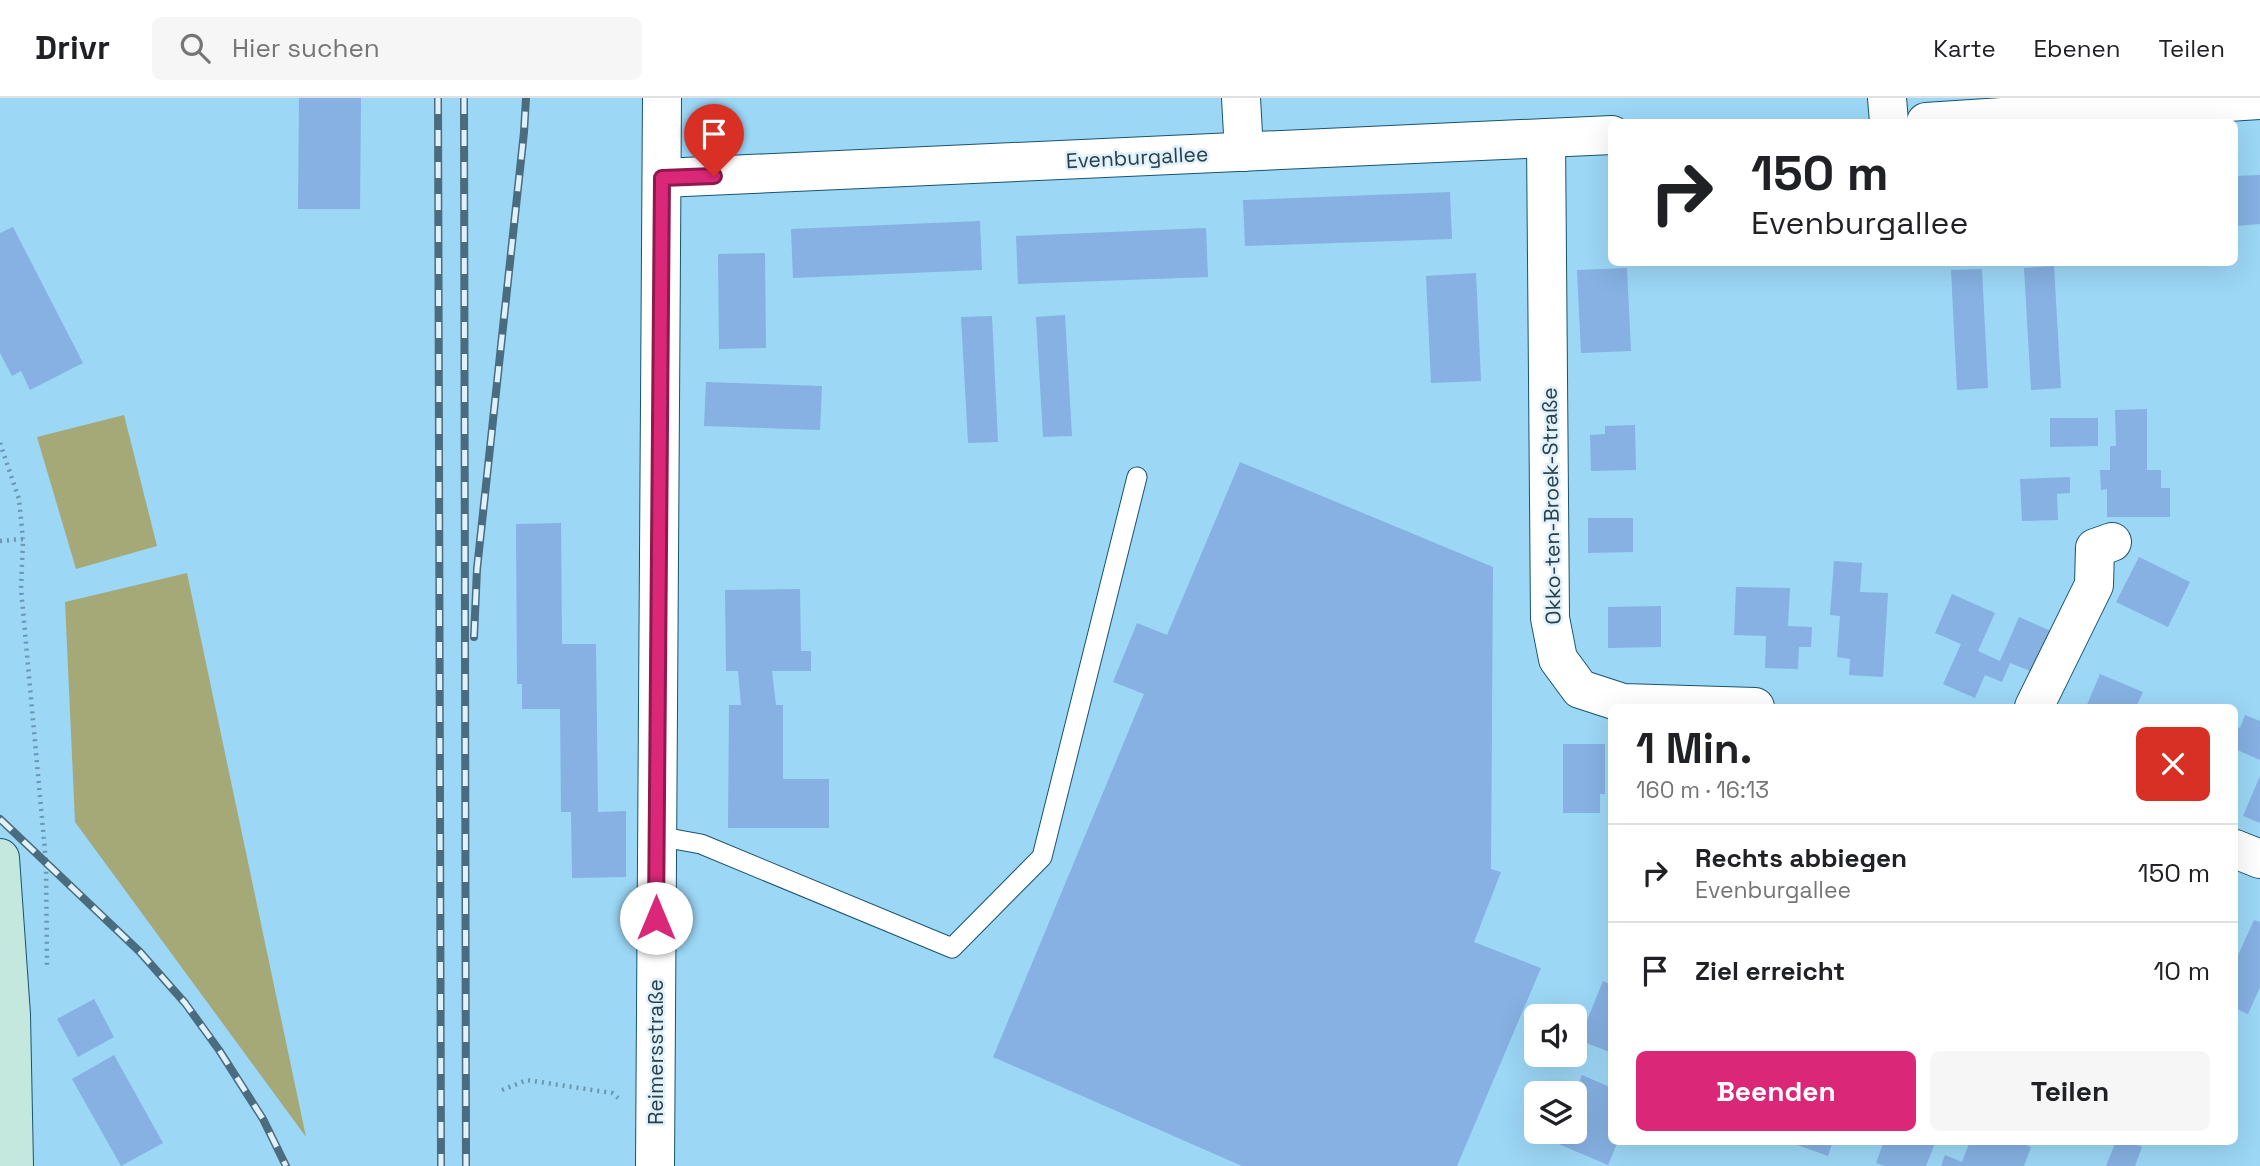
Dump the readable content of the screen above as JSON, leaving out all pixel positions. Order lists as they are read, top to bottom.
{
  "streets": {
    "street": ["Evenburgallee", "Okko-ten-Broek-Straße", "Reimersstraße"]
  },
  "crossings": [
    ["Evenburgallee", "Okko-ten-Broek-Straße"],
    ["Evenburgallee", "Reimersstraße"]
  ],
  "page": {
    "header": "Drivr",
    "search": "Hier suchen",
    "nav": ["Karte", "Ebenen", "Teilen"],
    "turn": ["150 m", "Evenburgallee"],
    "heading": ["1 Min.", "160 m · 16:13"],
    "list": [
      {
        "name": "Rechts abbiegen",
        "note": "Evenburgallee",
        "value": "150 m"
      },
      {
        "name": "Ziel erreicht",
        "value": "10 m"
      }
    ],
    "buttons": ["Beenden", "Teilen"]
  }
}
